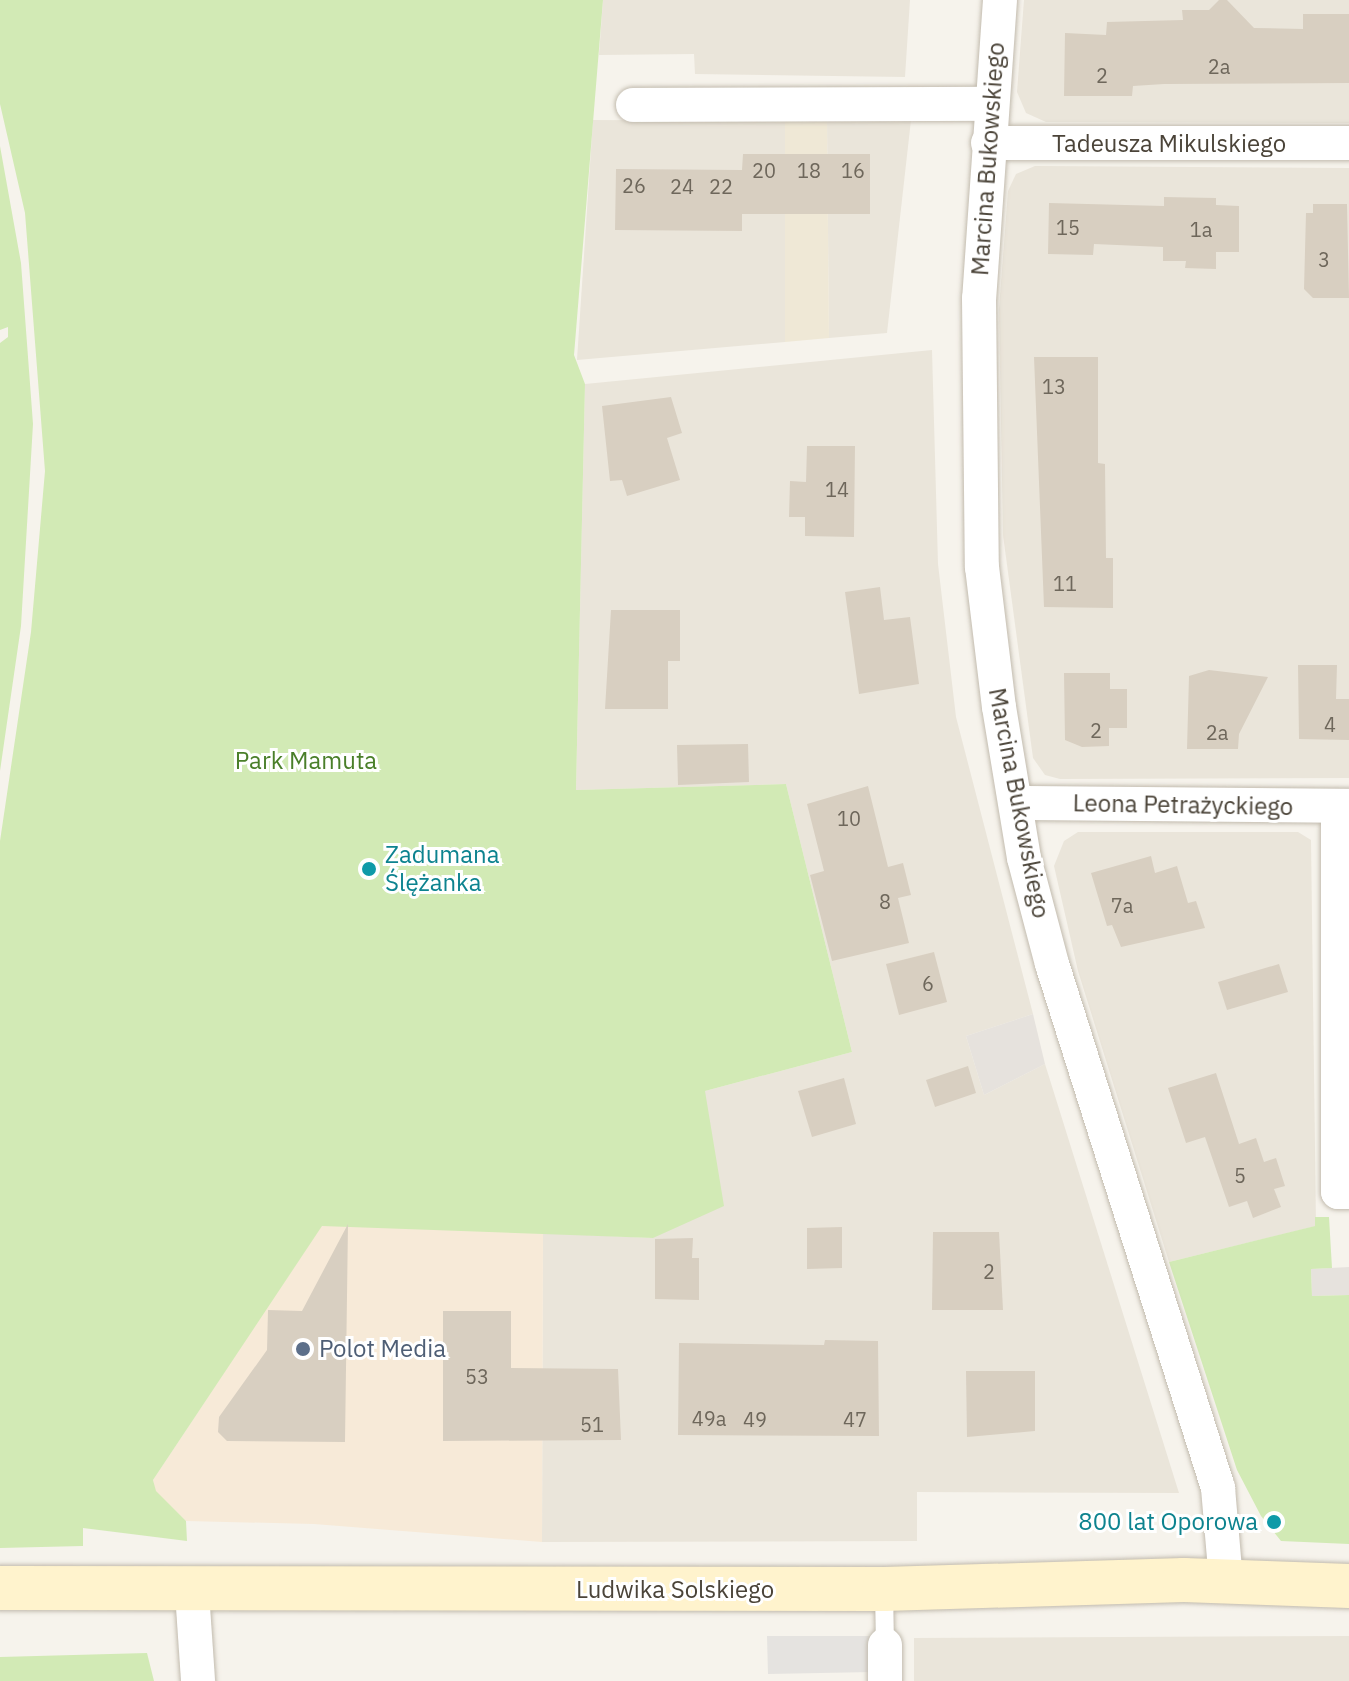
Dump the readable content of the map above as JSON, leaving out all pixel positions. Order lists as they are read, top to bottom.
{
  "streets": {
    "main road": ["Ludwika Solskiego"],
    "street": ["Tadeusza Mikulskiego", "Marcina Bukowskiego", "Leona Petrażyckiego"]
  },
  "crossings": [
    ["Tadeusza Mikulskiego", "Marcina Bukowskiego"],
    ["Marcina Bukowskiego", "Leona Petrażyckiego"],
    ["Marcina Bukowskiego", "Ludwika Solskiego"]
  ],
  "parks": ["Park Mamuta"],
  "places": ["Zadumana Ślężanka", "Polot Media", "800 lat Oporowa"],
  "house_numbers": [
    "2a",
    "2",
    "20",
    "18",
    "16",
    "26",
    "24",
    "22",
    "15",
    "1a",
    "3",
    "13",
    "14",
    "11",
    "4",
    "2",
    "2a",
    "10",
    "8",
    "7a",
    "6",
    "5",
    "2",
    "53",
    "49a",
    "49",
    "47",
    "51"
  ]
}
